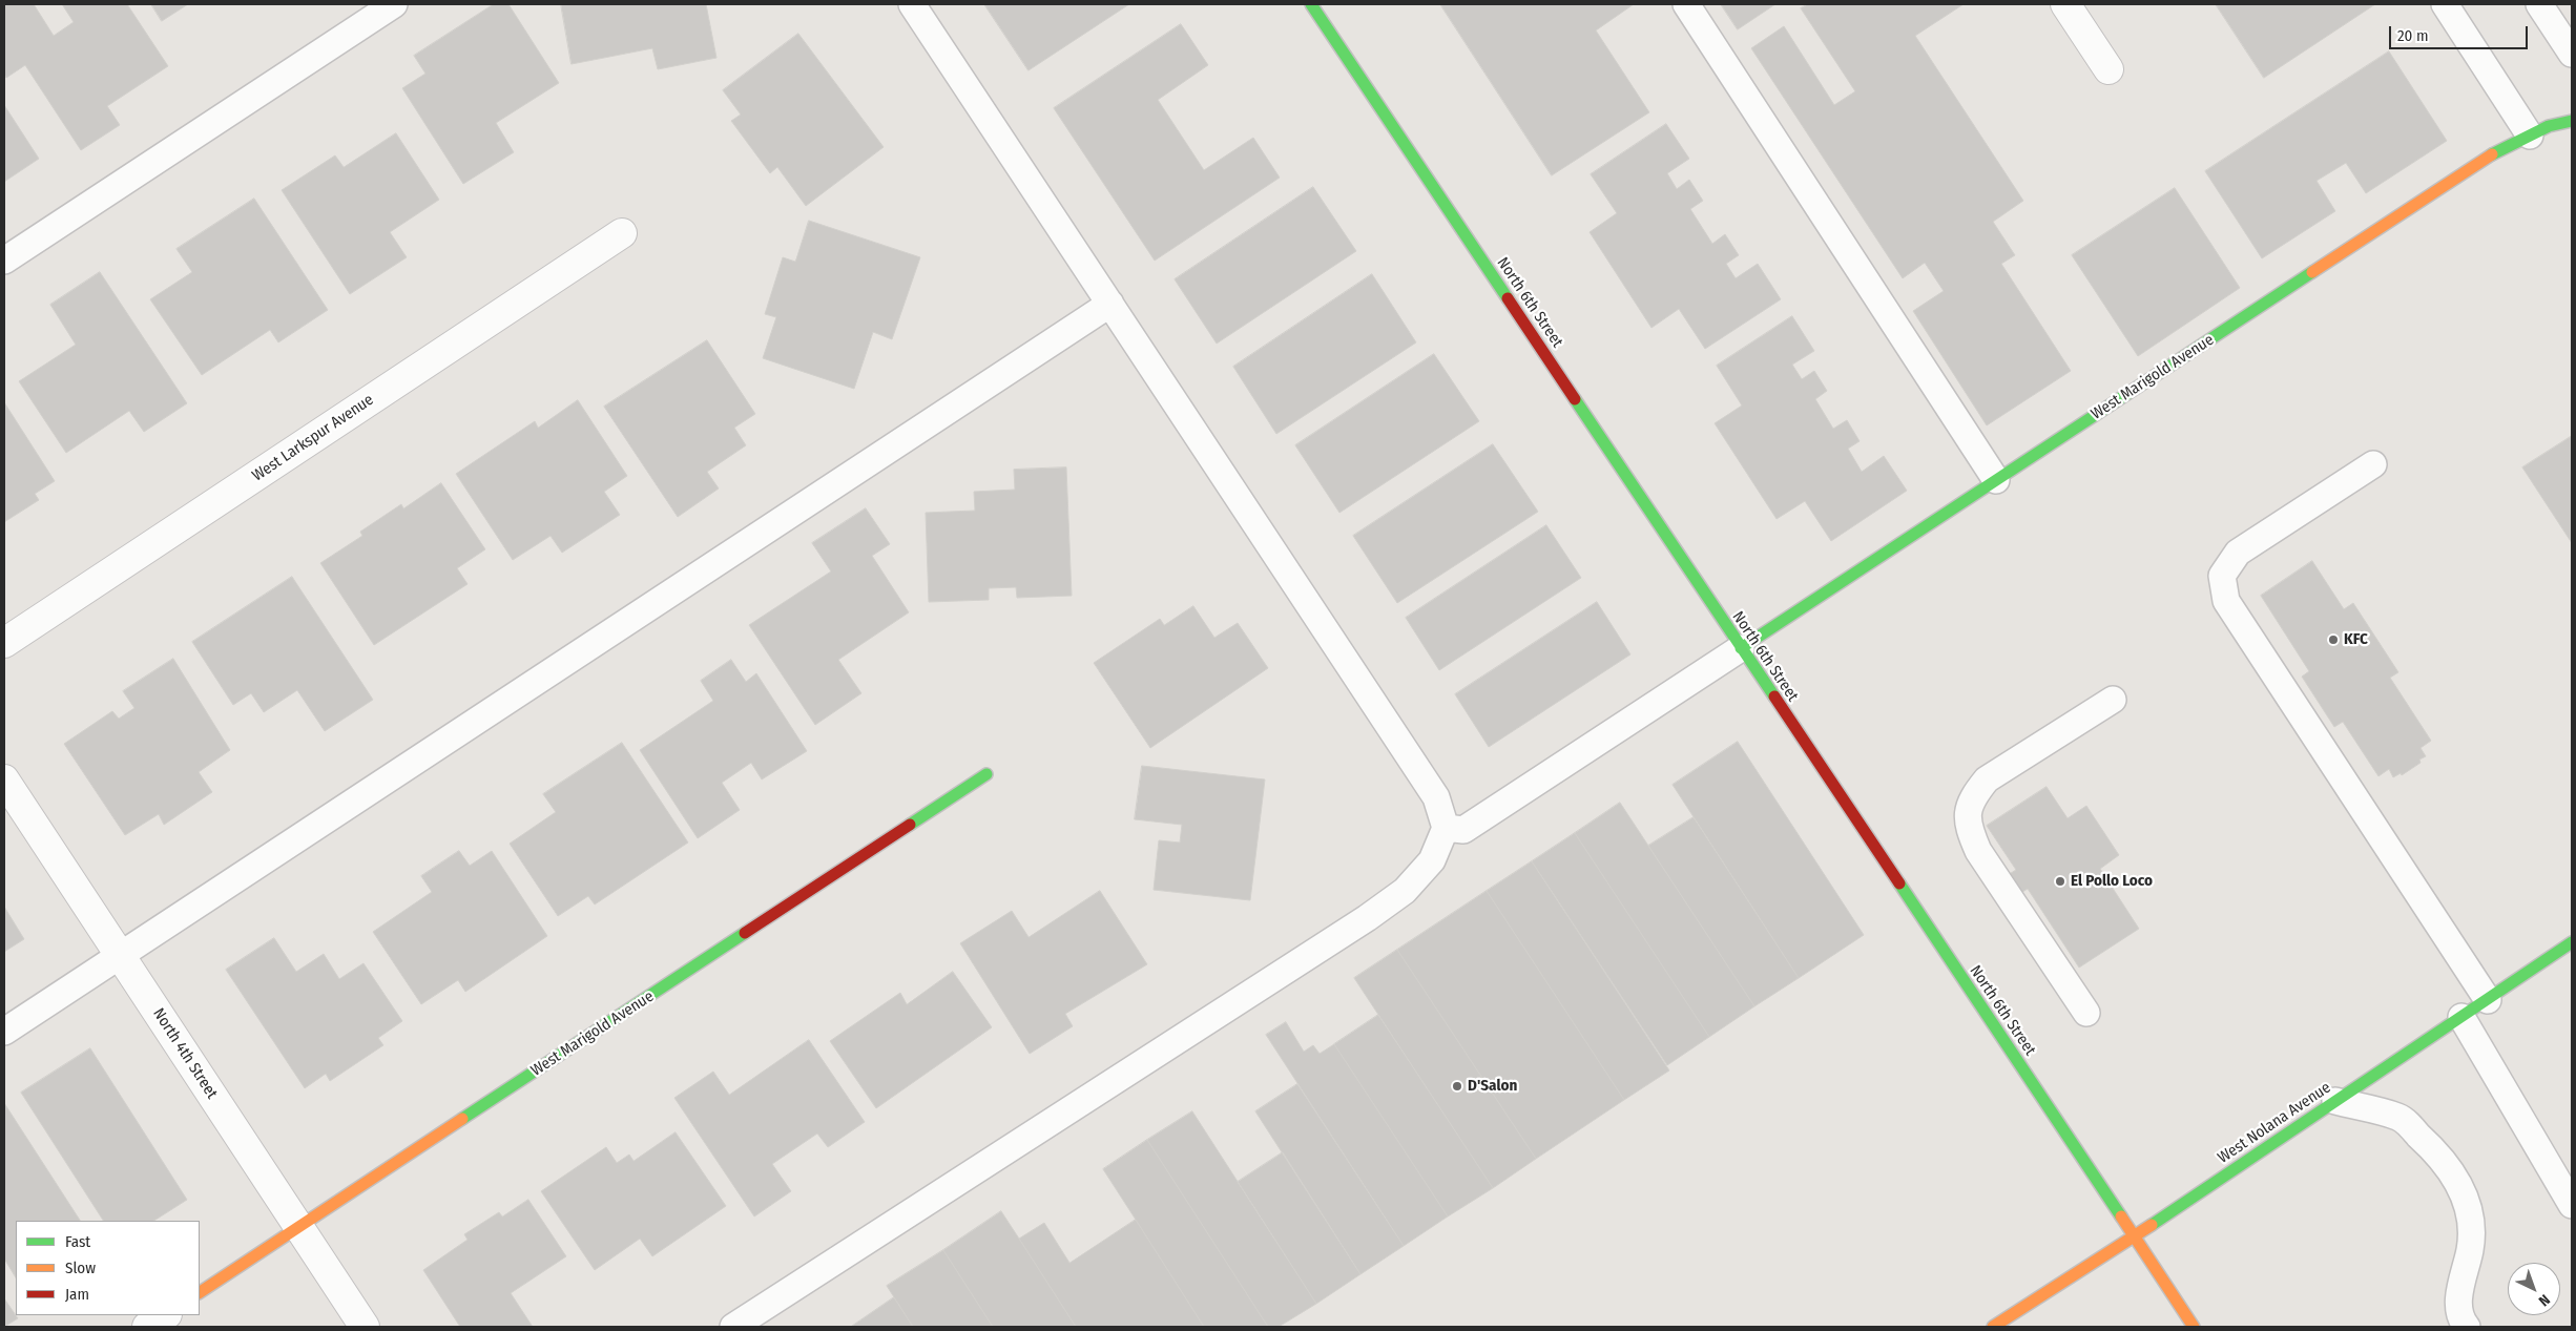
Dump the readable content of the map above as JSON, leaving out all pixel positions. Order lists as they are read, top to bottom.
{
  "streets": {
    "street": [
      "North 6th Street",
      "West Marigold Avenue",
      "West Larkspur Avenue",
      "North 4th Street",
      "West Nolana Avenue"
    ]
  },
  "crossings": [
    ["North 6th Street", "West Marigold Avenue"],
    ["North 6th Street", "West Nolana Avenue"],
    ["West Marigold Avenue", "North 4th Street"]
  ],
  "places": ["KFC", "El Pollo Loco", "D'Salon"],
  "legend": ["Fast", "Slow", "Jam"],
  "scale_bar": "20 m",
  "north": "bottom right"
}
